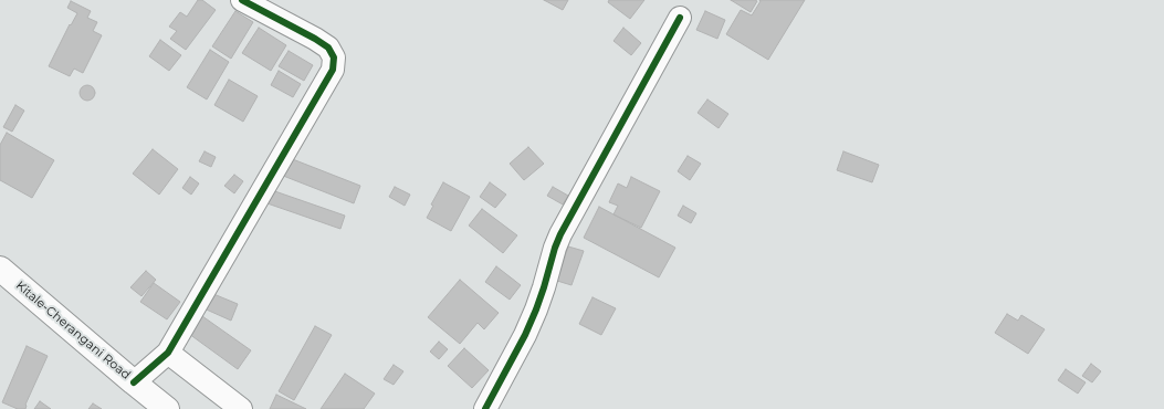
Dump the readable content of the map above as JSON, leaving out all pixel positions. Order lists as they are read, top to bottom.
{
  "streets": {
    "main road": ["Kitale-Cherangani Road"]
  }
}
